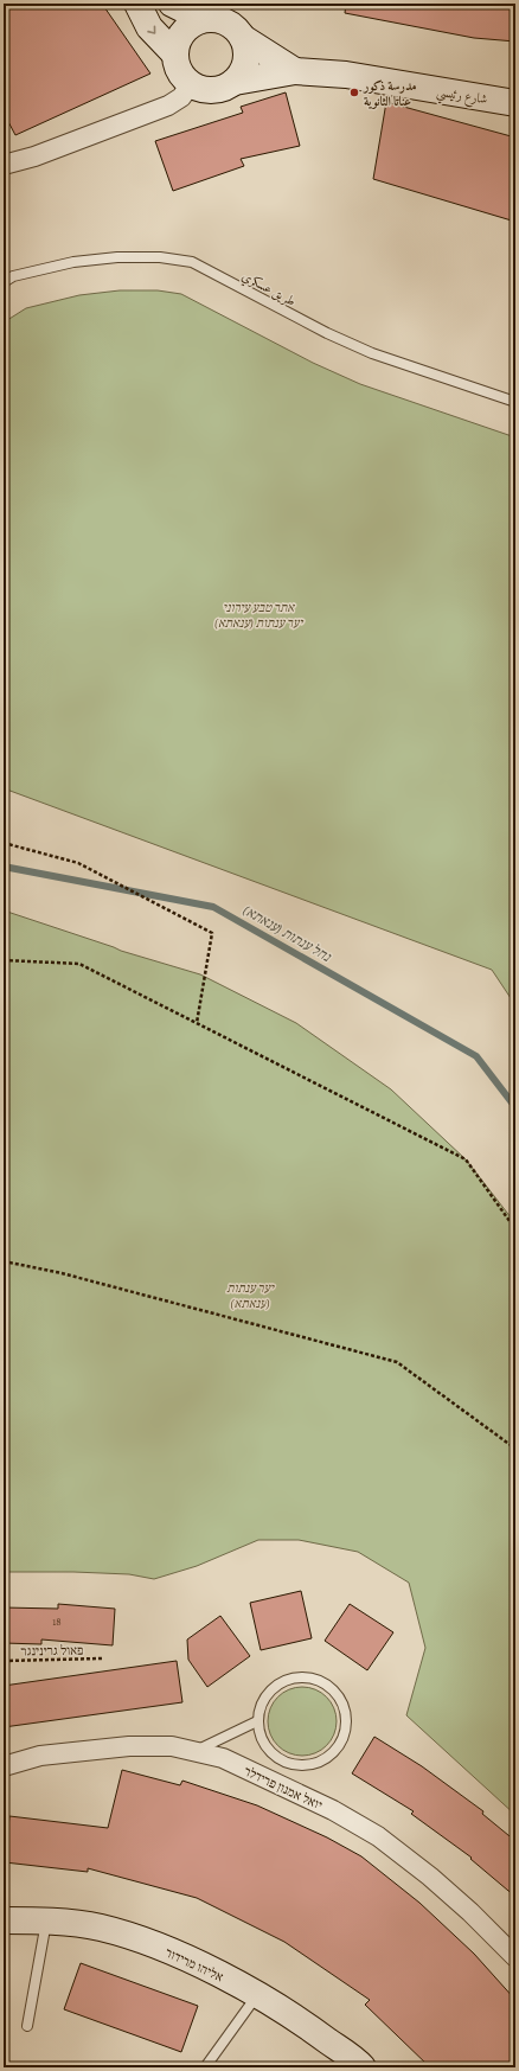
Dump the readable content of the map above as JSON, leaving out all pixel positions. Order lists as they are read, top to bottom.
{
  "streets": {
    "street": ["شارع رئيسي", "יואל אמנון פרידלר", "אליהו מרידור"],
    "lane": ["طريق عسكري"],
    "path": ["פאול גרינינגר"]
  },
  "water": ["נחל ענתות (ענאתא)"],
  "parks": ["אתר טבע עירוני יער ענתות (ענאתא)", "יער ענתות (ענאתא)"],
  "places": ["مدرسة ذكور عناتا الثانوية"],
  "house_numbers": ["18"]
}
